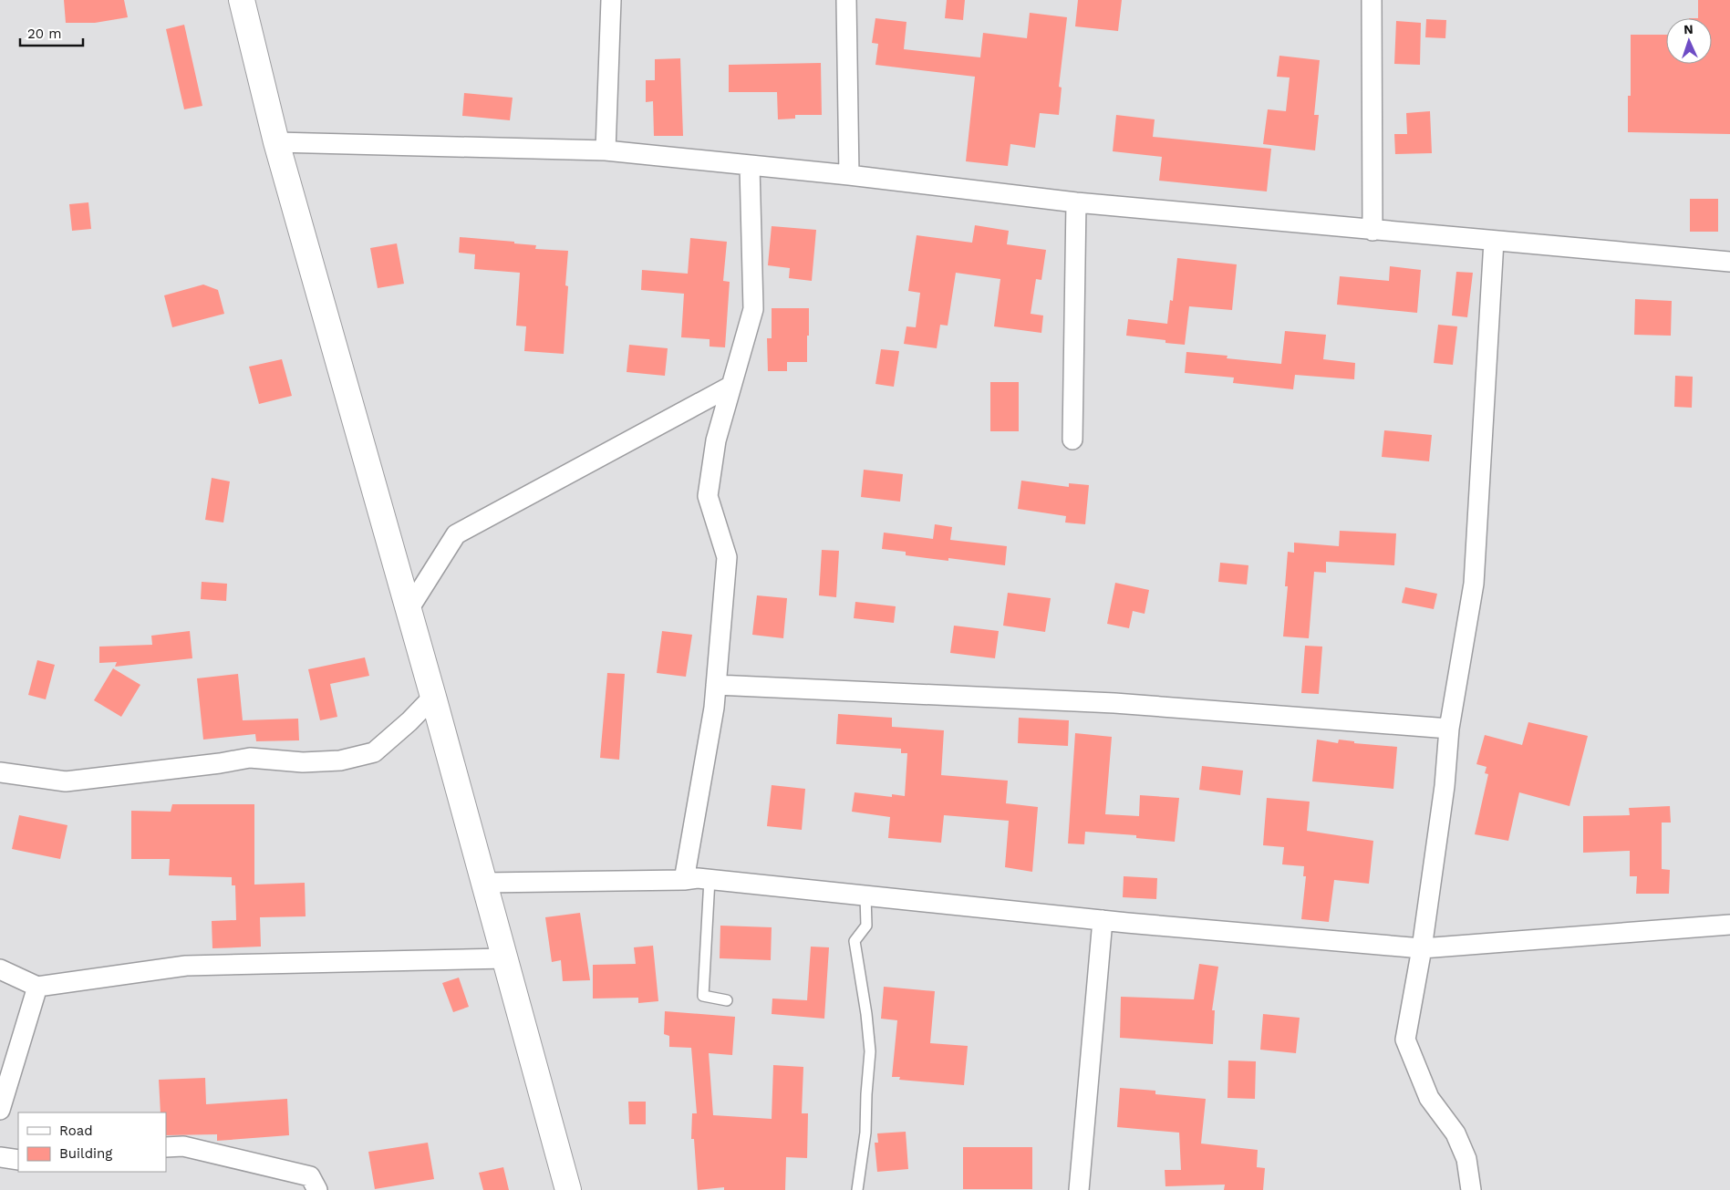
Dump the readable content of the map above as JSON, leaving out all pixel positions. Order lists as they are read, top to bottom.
{
  "legend": ["Road", "Building"],
  "scale_bar": "20 m",
  "north": "top"
}
